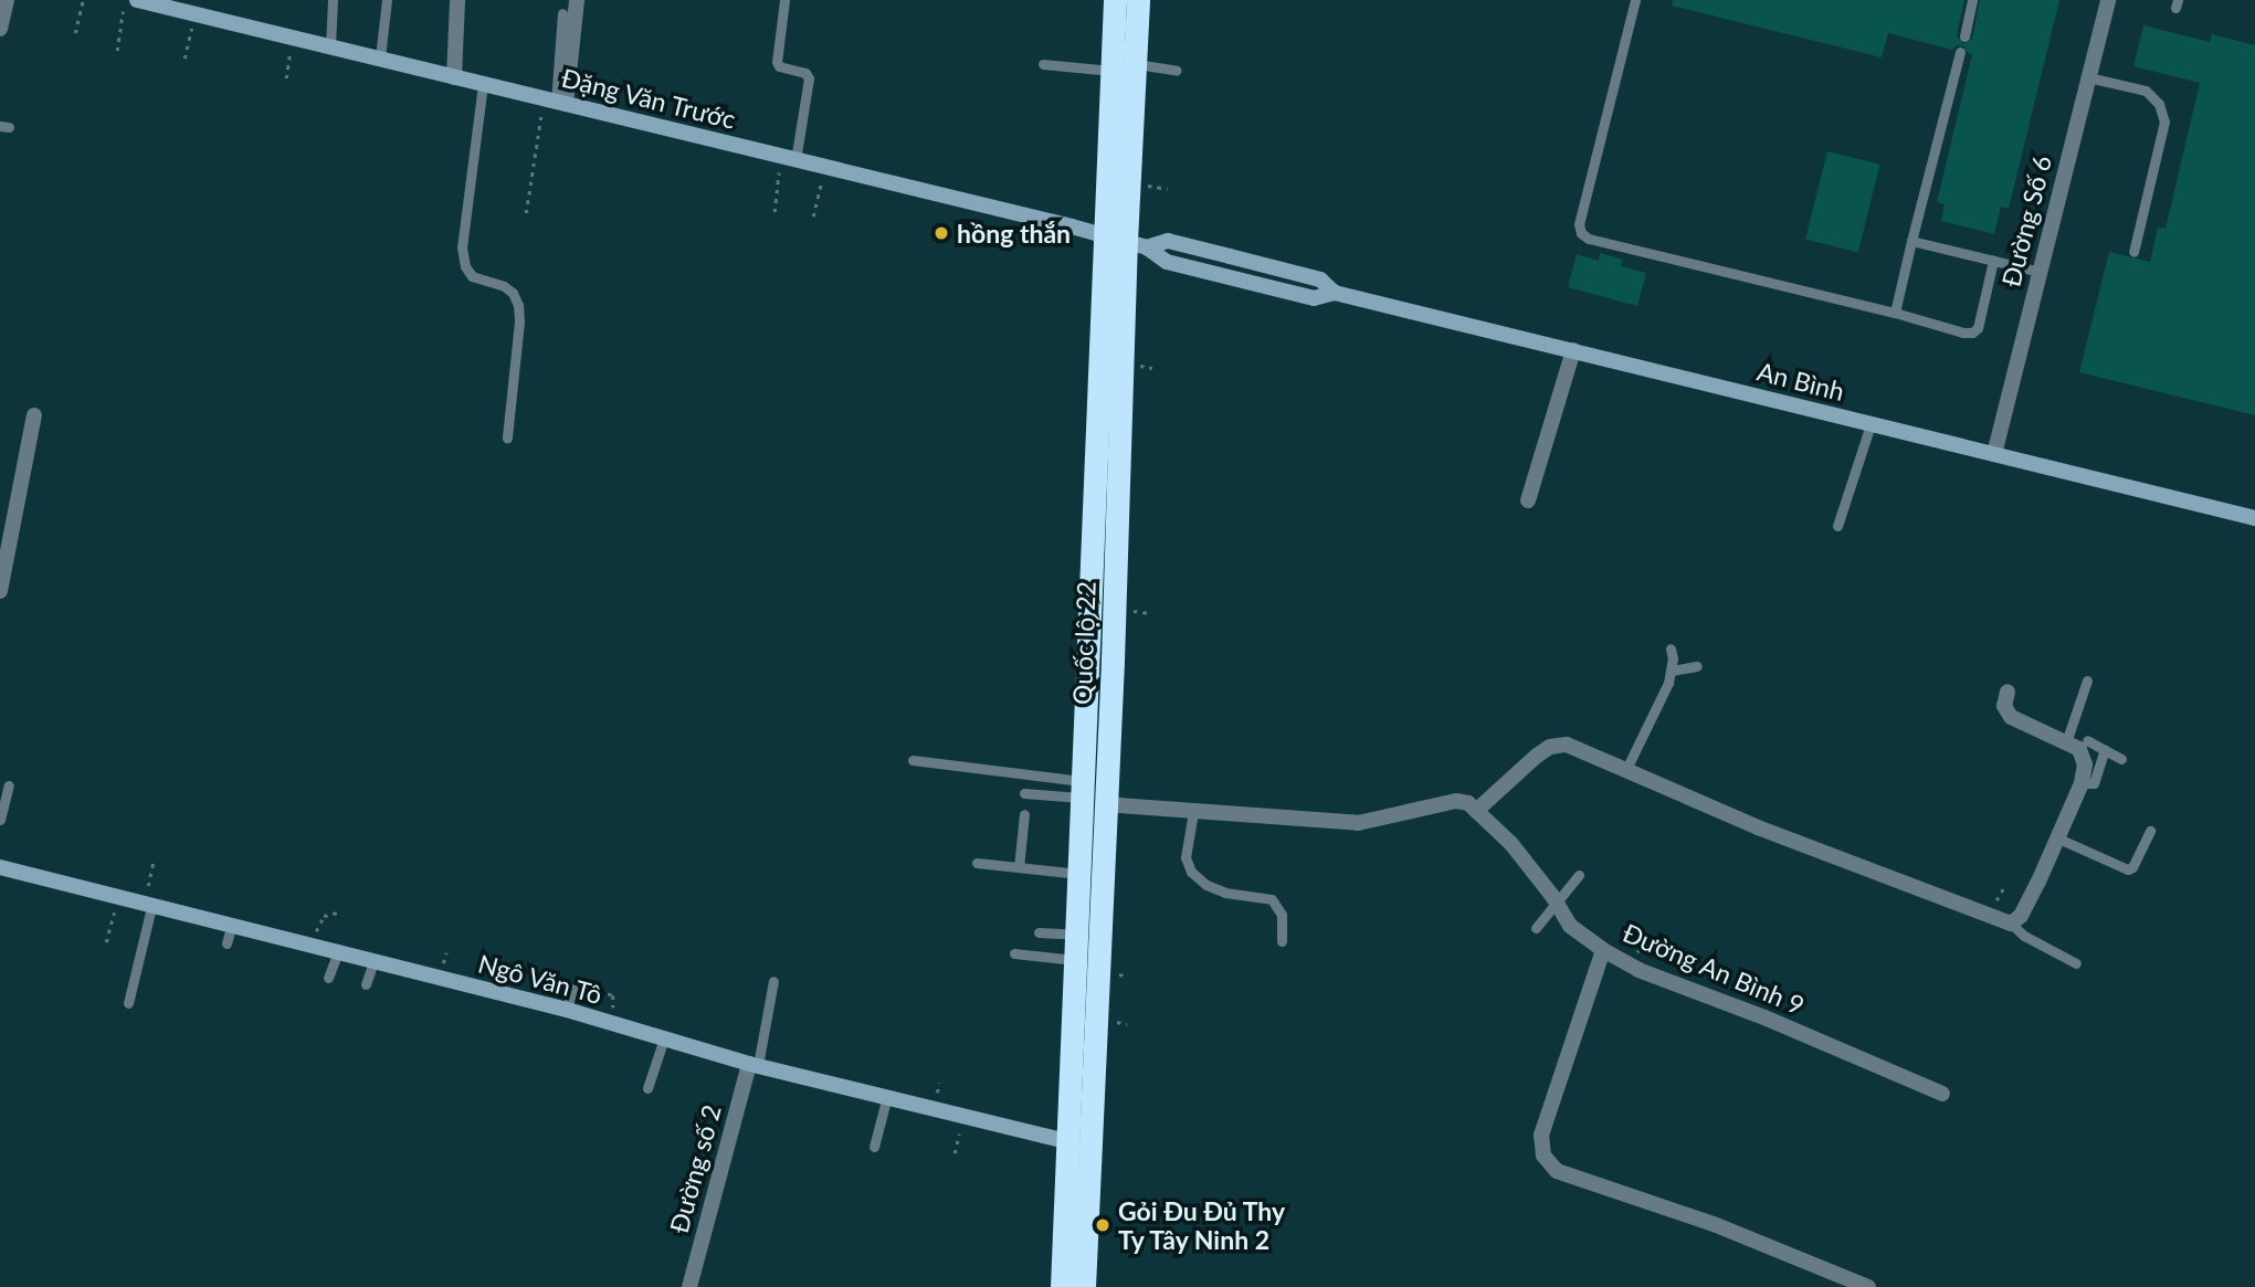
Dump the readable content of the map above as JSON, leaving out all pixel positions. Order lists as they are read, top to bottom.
{
  "streets": {
    "highway": ["Quốc lộ 22"],
    "main road": ["Đặng Văn Trước", "An Bình", "Ngô Văn Tô"],
    "street": ["Đường Số 6", "Đường An Bình 9", "Đường số 2"]
  },
  "crossings": [
    ["Đặng Văn Trước", "An Bình"],
    ["Đặng Văn Trước", "Quốc lộ 22"],
    ["Đường Số 6", "An Bình"],
    ["An Bình", "Quốc lộ 22"],
    ["Quốc lộ 22", "Ngô Văn Tô"],
    ["Ngô Văn Tô", "Đường số 2"]
  ],
  "places": ["hồng thắn", "Gỏi Đu Đủ Thy Ty Tây Ninh 2"]
}
